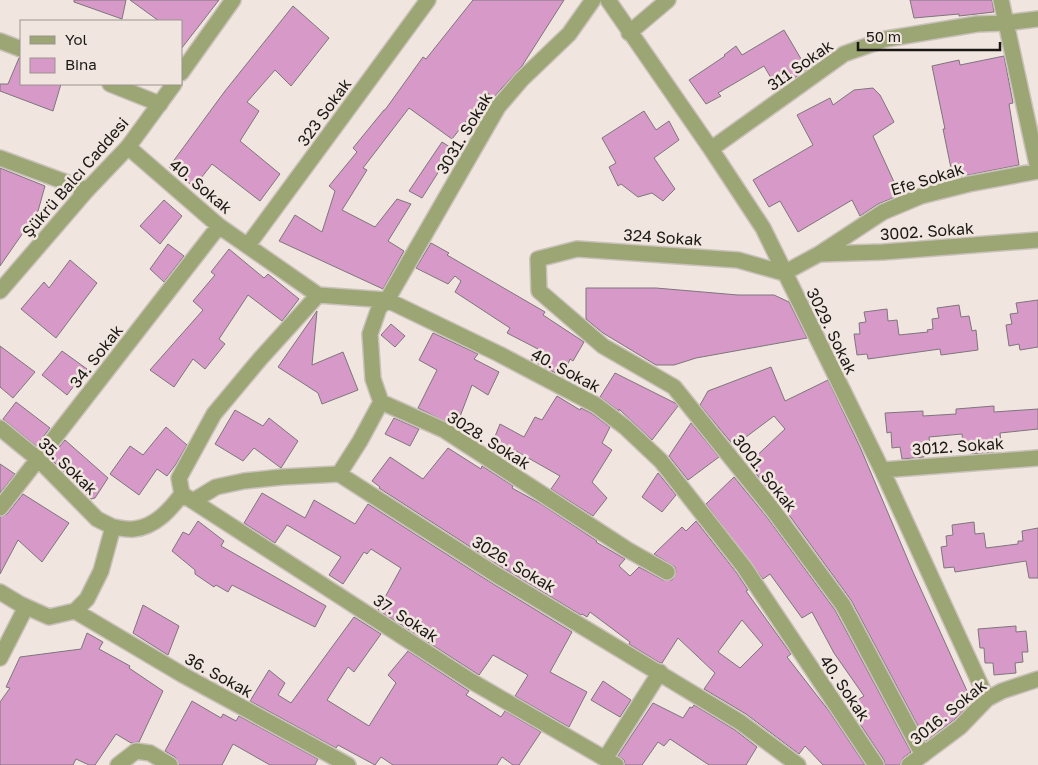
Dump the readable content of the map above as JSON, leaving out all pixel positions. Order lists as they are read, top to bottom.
{
  "streets": {
    "street": [
      "311 Sokak",
      "323 Sokak",
      "3031. Sokak",
      "Şükrü Balcı Caddesi",
      "Efe Sokak",
      "40. Sokak",
      "3002. Sokak",
      "324 Sokak",
      "3029. Sokak",
      "34. Sokak",
      "3028. Sokak",
      "3012. Sokak",
      "35. Sokak",
      "3001. Sokak",
      "3026. Sokak",
      "37. Sokak",
      "36. Sokak",
      "3016. Sokak"
    ]
  },
  "crossings": [
    ["311 Sokak", "3029. Sokak"],
    ["323 Sokak", "40. Sokak"],
    ["3031. Sokak", "40. Sokak"],
    ["Şükrü Balcı Caddesi", "40. Sokak"],
    ["Efe Sokak", "3002. Sokak"],
    ["Efe Sokak", "324 Sokak"],
    ["Efe Sokak", "3029. Sokak"],
    ["40. Sokak", "34. Sokak"],
    ["324 Sokak", "3029. Sokak"],
    ["324 Sokak", "3001. Sokak"],
    ["3029. Sokak", "3012. Sokak"],
    ["3029. Sokak", "3016. Sokak"],
    ["34. Sokak", "35. Sokak"],
    ["3001. Sokak", "3016. Sokak"]
  ],
  "legend": ["Yol", "Bina"],
  "scale_bar": "50 m"
}
